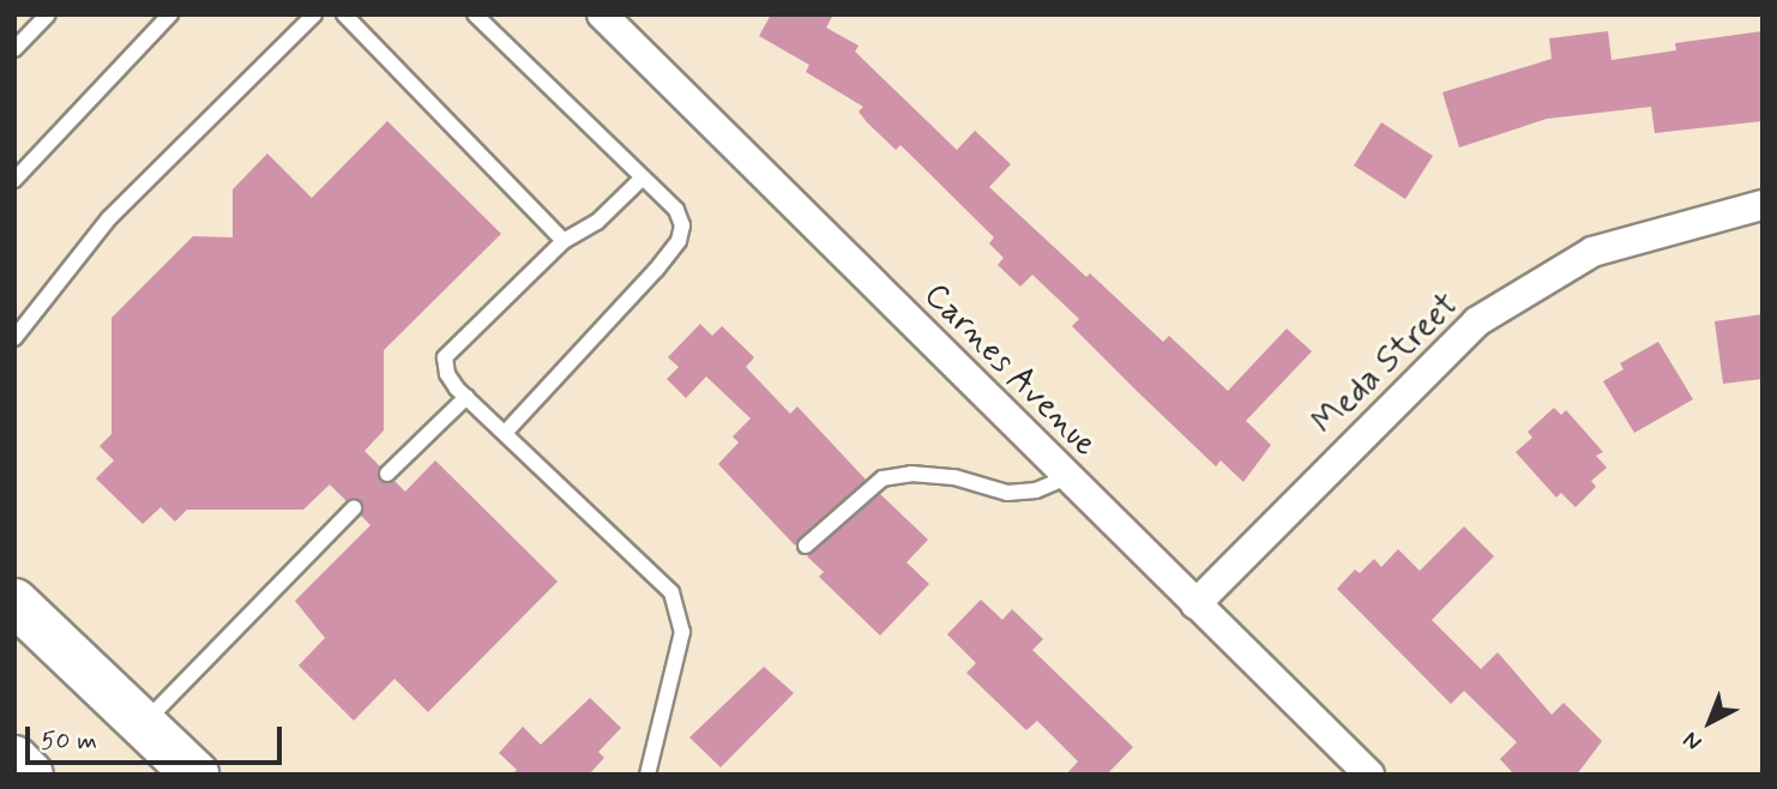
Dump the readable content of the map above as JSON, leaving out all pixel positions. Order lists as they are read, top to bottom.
{
  "streets": {
    "street": ["Meda Street", "Carnes Avenue"]
  },
  "crossings": [
    ["Meda Street", "Carnes Avenue"]
  ],
  "scale_bar": "50 m",
  "north": "bottom left"
}
